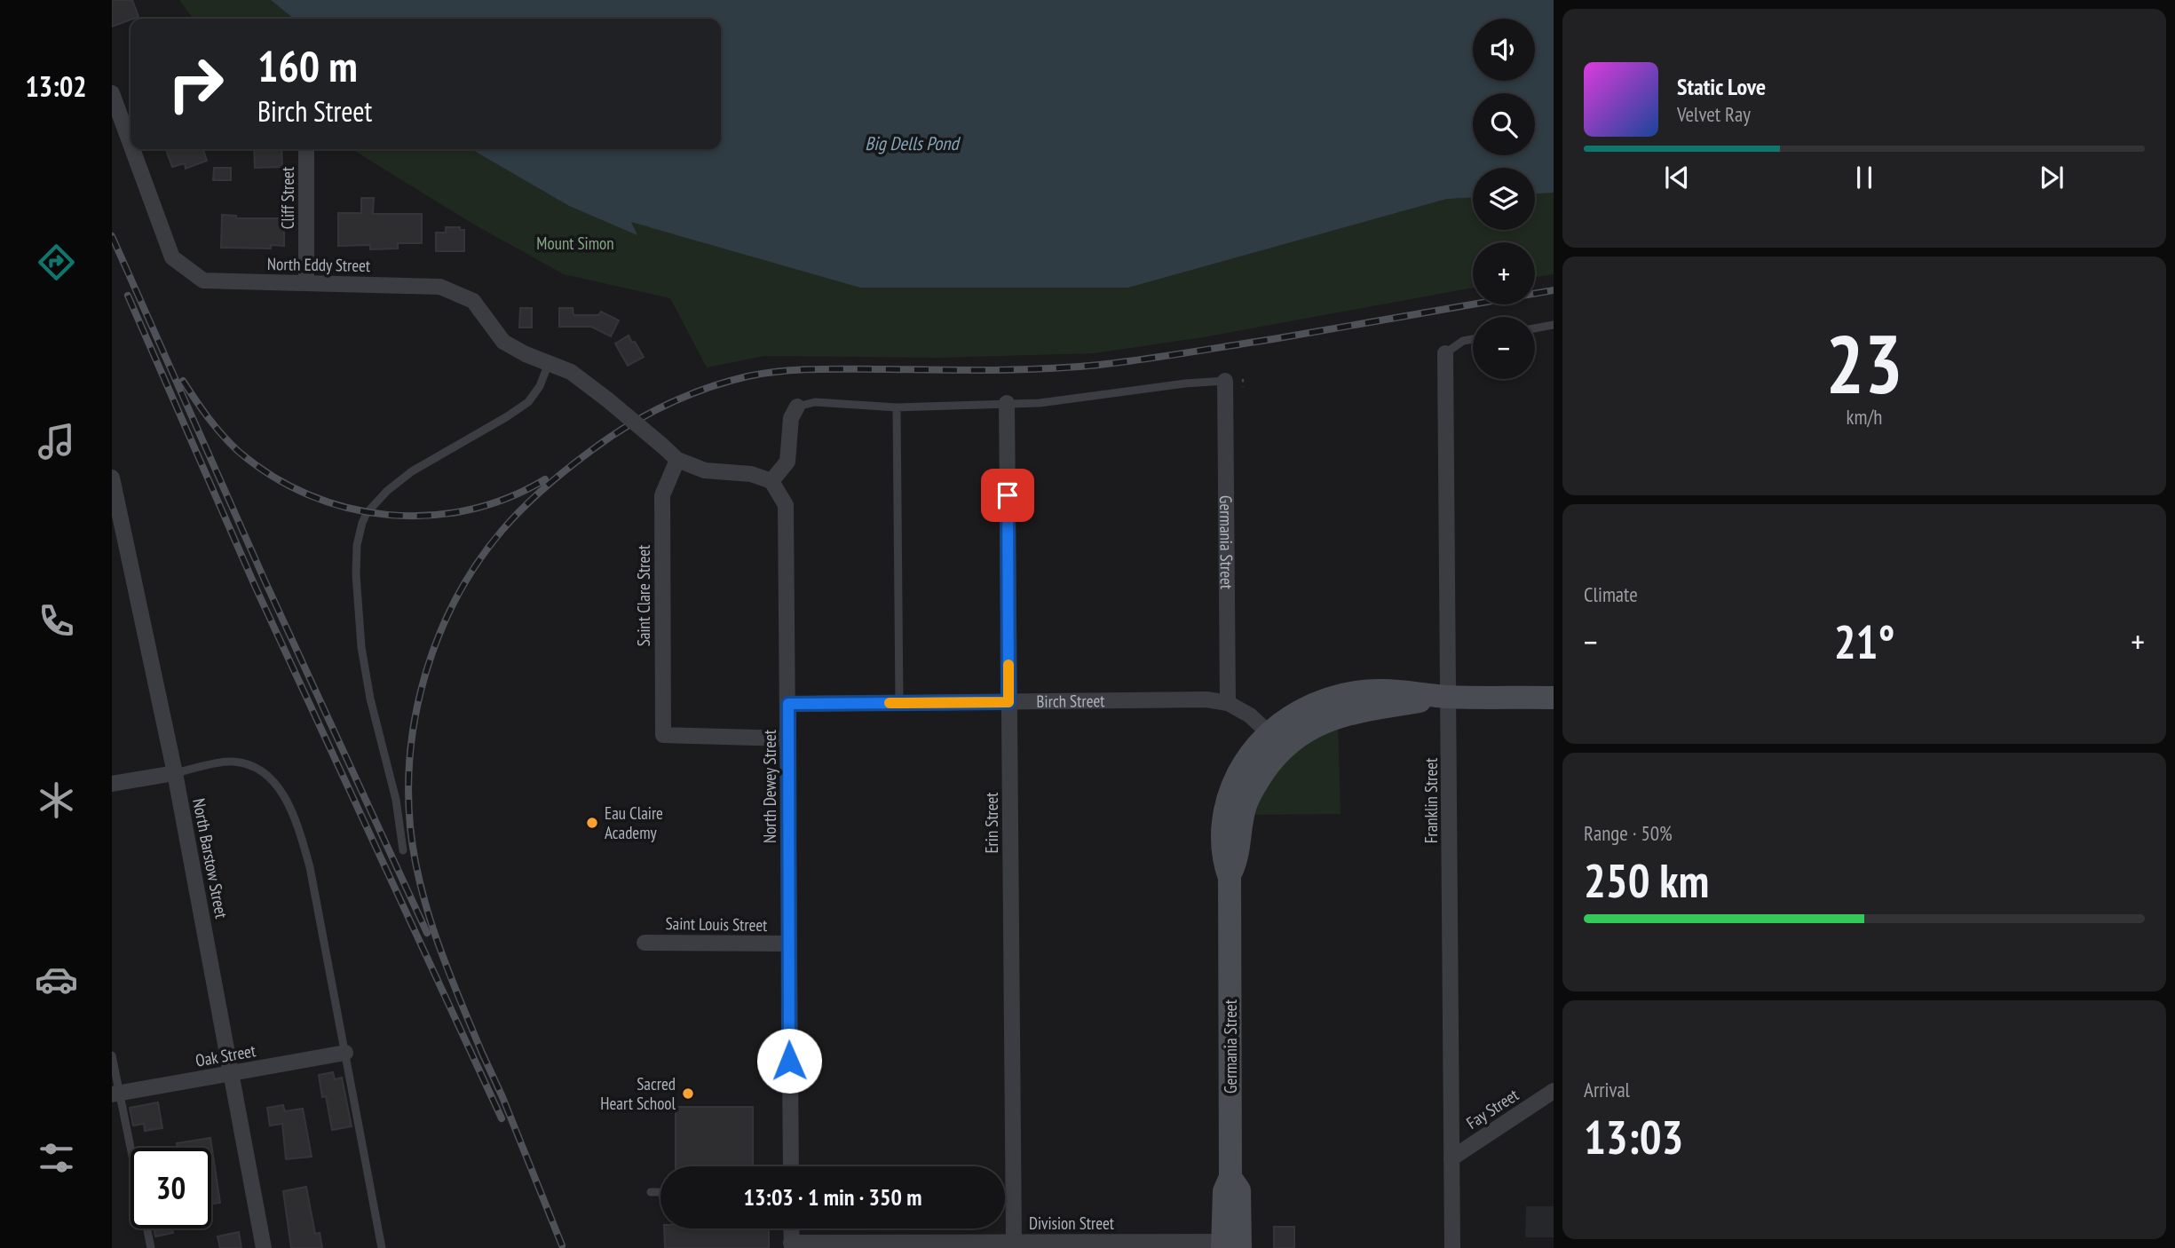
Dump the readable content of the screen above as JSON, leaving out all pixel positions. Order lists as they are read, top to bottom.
{
  "streets": {
    "main road": ["Germania Street"],
    "street": [
      "Cliff Street",
      "North Eddy Street",
      "Saint Clare Street",
      "Birch Street",
      "North Dewey Street",
      "Franklin Street",
      "Erin Street",
      "North Barstow Street",
      "Saint Louis Street",
      "Oak Street",
      "Fay Street",
      "Division Street"
    ]
  },
  "crossings": [
    ["Cliff Street", "North Eddy Street"],
    ["North Eddy Street", "Saint Clare Street"],
    ["Germania Street", "Birch Street"],
    ["Germania Street", "Division Street"],
    ["Saint Clare Street", "North Dewey Street"],
    ["Birch Street", "North Dewey Street"],
    ["Birch Street", "Erin Street"],
    ["North Dewey Street", "Saint Louis Street"],
    ["Franklin Street", "Fay Street"],
    ["Erin Street", "Division Street"],
    ["North Barstow Street", "Oak Street"]
  ],
  "water": ["Big Dells Pond"],
  "parks": ["Mount Simon"],
  "places": ["Eau Claire Academy", "Sacred Heart School"],
  "page": {
    "tabs": "13:02",
    "map_buttons": ["+", "−"],
    "turn": ["160 m", "Birch Street"],
    "song": ["Static Love", "Velvet Ray"],
    "tile": [
      ["23", "km/h"],
      "Climate",
      ["Range · 50%", "250 km"],
      ["Arrival", "13:03"]
    ],
    "heat": ["−", "21°", "+"],
    "limit": "30",
    "trip": "13:03 · 1 min · 350 m"
  }
}
